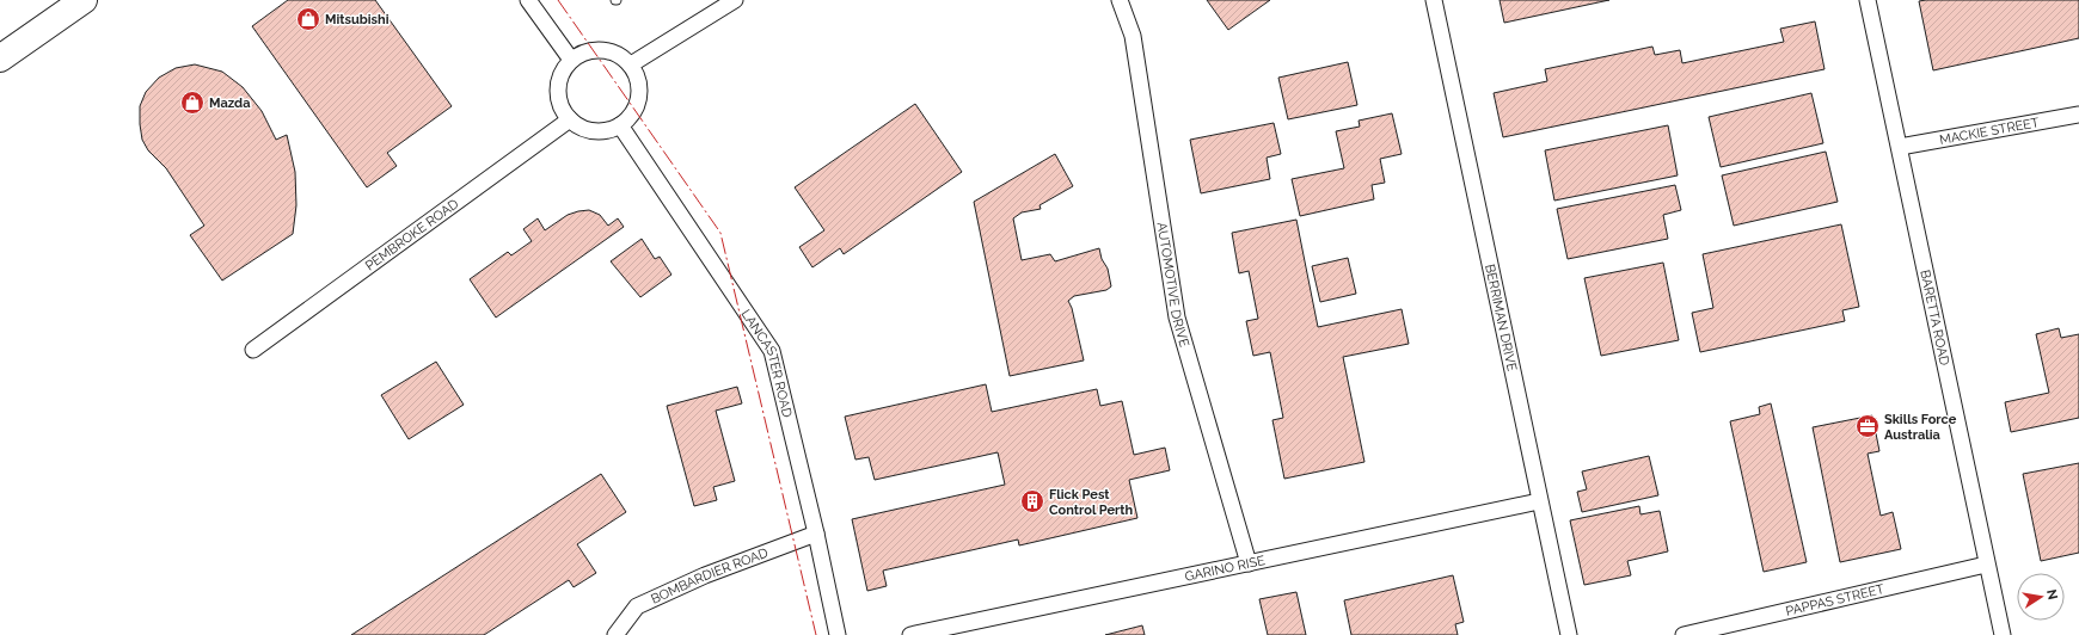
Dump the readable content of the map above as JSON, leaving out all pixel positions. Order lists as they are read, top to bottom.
{
  "streets": {
    "street": [
      "MACKIE STREET",
      "PEMBROKE ROAD",
      "AUTOMOTIVE DRIVE",
      "BERRIMAN DRIVE",
      "BARETTA ROAD",
      "LANCASTER ROAD",
      "GARINO RISE",
      "BOMBARDIER ROAD",
      "PAPPAS STREET"
    ]
  },
  "crossings": [
    ["MACKIE STREET", "BARETTA ROAD"],
    ["PEMBROKE ROAD", "LANCASTER ROAD"],
    ["AUTOMOTIVE DRIVE", "GARINO RISE"],
    ["BERRIMAN DRIVE", "GARINO RISE"],
    ["BARETTA ROAD", "PAPPAS STREET"],
    ["LANCASTER ROAD", "BOMBARDIER ROAD"]
  ],
  "places": {
    "shop": ["Mitsubishi", "Mazda"],
    "office": ["Skills Force Australia"],
    "building": ["Flick Pest Control Perth"]
  },
  "north": "right"
}
